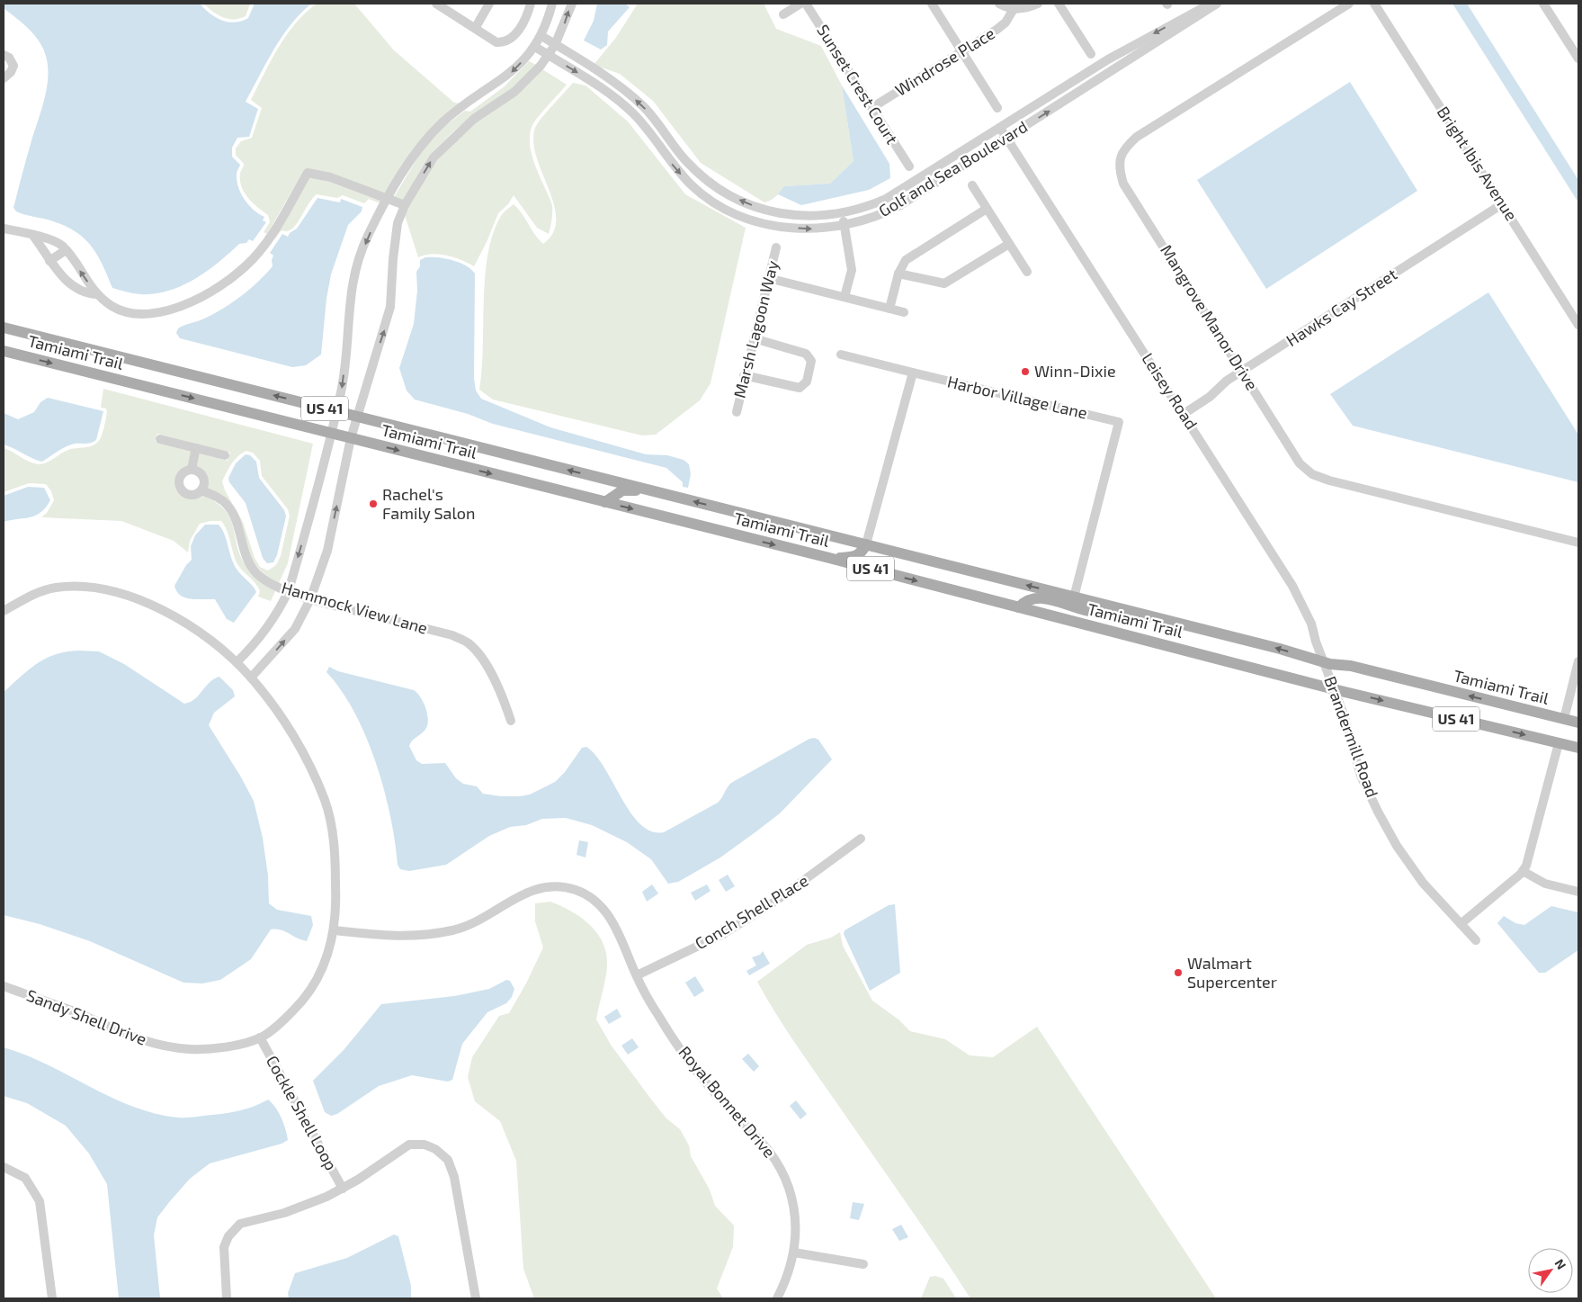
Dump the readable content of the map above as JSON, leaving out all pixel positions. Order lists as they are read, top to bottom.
{
  "streets": {
    "main road": ["Tamiami Trail", "US 41"],
    "street": [
      "Windrose Place",
      "Sunset Crest Court",
      "Bright Ibis Avenue",
      "Golf and Sea Boulevard",
      "Hawks Cay Street",
      "Mangrove Manor Drive",
      "Marsh Lagoon Way",
      "Leisey Road",
      "Harbor Village Lane",
      "Hammock View Lane",
      "Brandermill Road",
      "Conch Shell Place",
      "Sandy Shell Drive",
      "Royal Bonnet Drive",
      "Cockle Shell Loop"
    ]
  },
  "crossings": [
    ["Windrose Place", "Sunset Crest Court"],
    ["Bright Ibis Avenue", "Hawks Cay Street"],
    ["Golf and Sea Boulevard", "Leisey Road"],
    ["Hawks Cay Street", "Mangrove Manor Drive"],
    ["Hawks Cay Street", "Leisey Road"],
    ["Tamiami Trail", "Leisey Road"],
    ["Tamiami Trail", "Harbor Village Lane"],
    ["Tamiami Trail", "Brandermill Road"],
    ["Leisey Road", "Brandermill Road"],
    ["Conch Shell Place", "Royal Bonnet Drive"],
    ["Sandy Shell Drive", "Royal Bonnet Drive"],
    ["Sandy Shell Drive", "Cockle Shell Loop"]
  ],
  "places": ["Winn-Dixie", "Rachel's Family Salon", "Walmart Supercenter"],
  "north": "top right"
}
